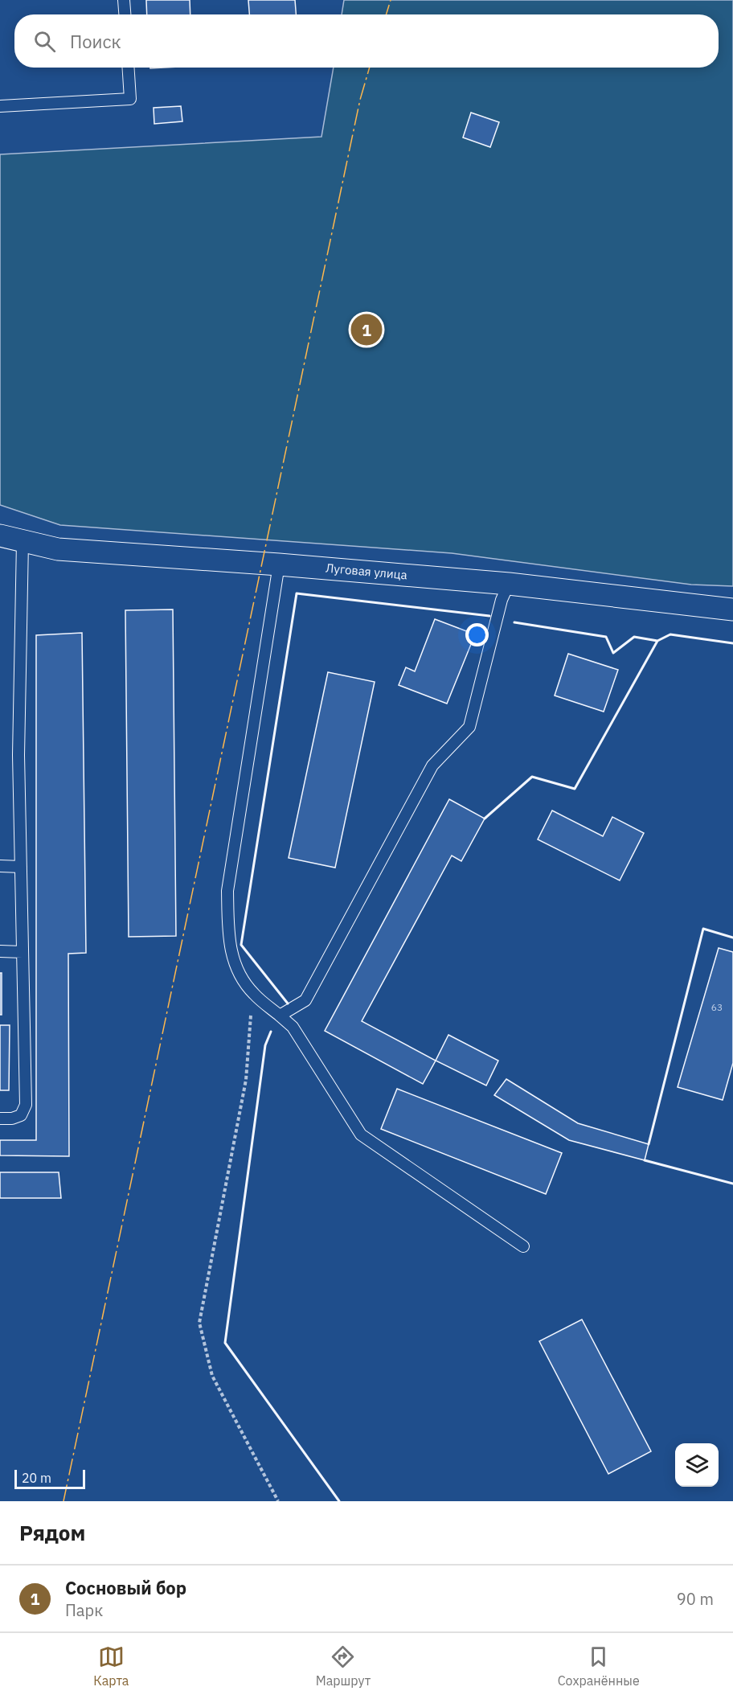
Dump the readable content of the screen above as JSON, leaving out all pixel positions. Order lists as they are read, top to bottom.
{
  "streets": {
    "street": ["Луговая улица"]
  },
  "house_numbers": ["63"],
  "scale_bar": "20 m",
  "page": {
    "search": "Поиск",
    "pins": "1",
    "scale": "20 m",
    "heading": "Рядом",
    "list": [
      {
        "mark": "1",
        "name": "Сосновый бор",
        "note": "Парк",
        "value": "90 m"
      }
    ],
    "nav": ["Карта", "Маршрут", "Сохранённые"]
  }
}
